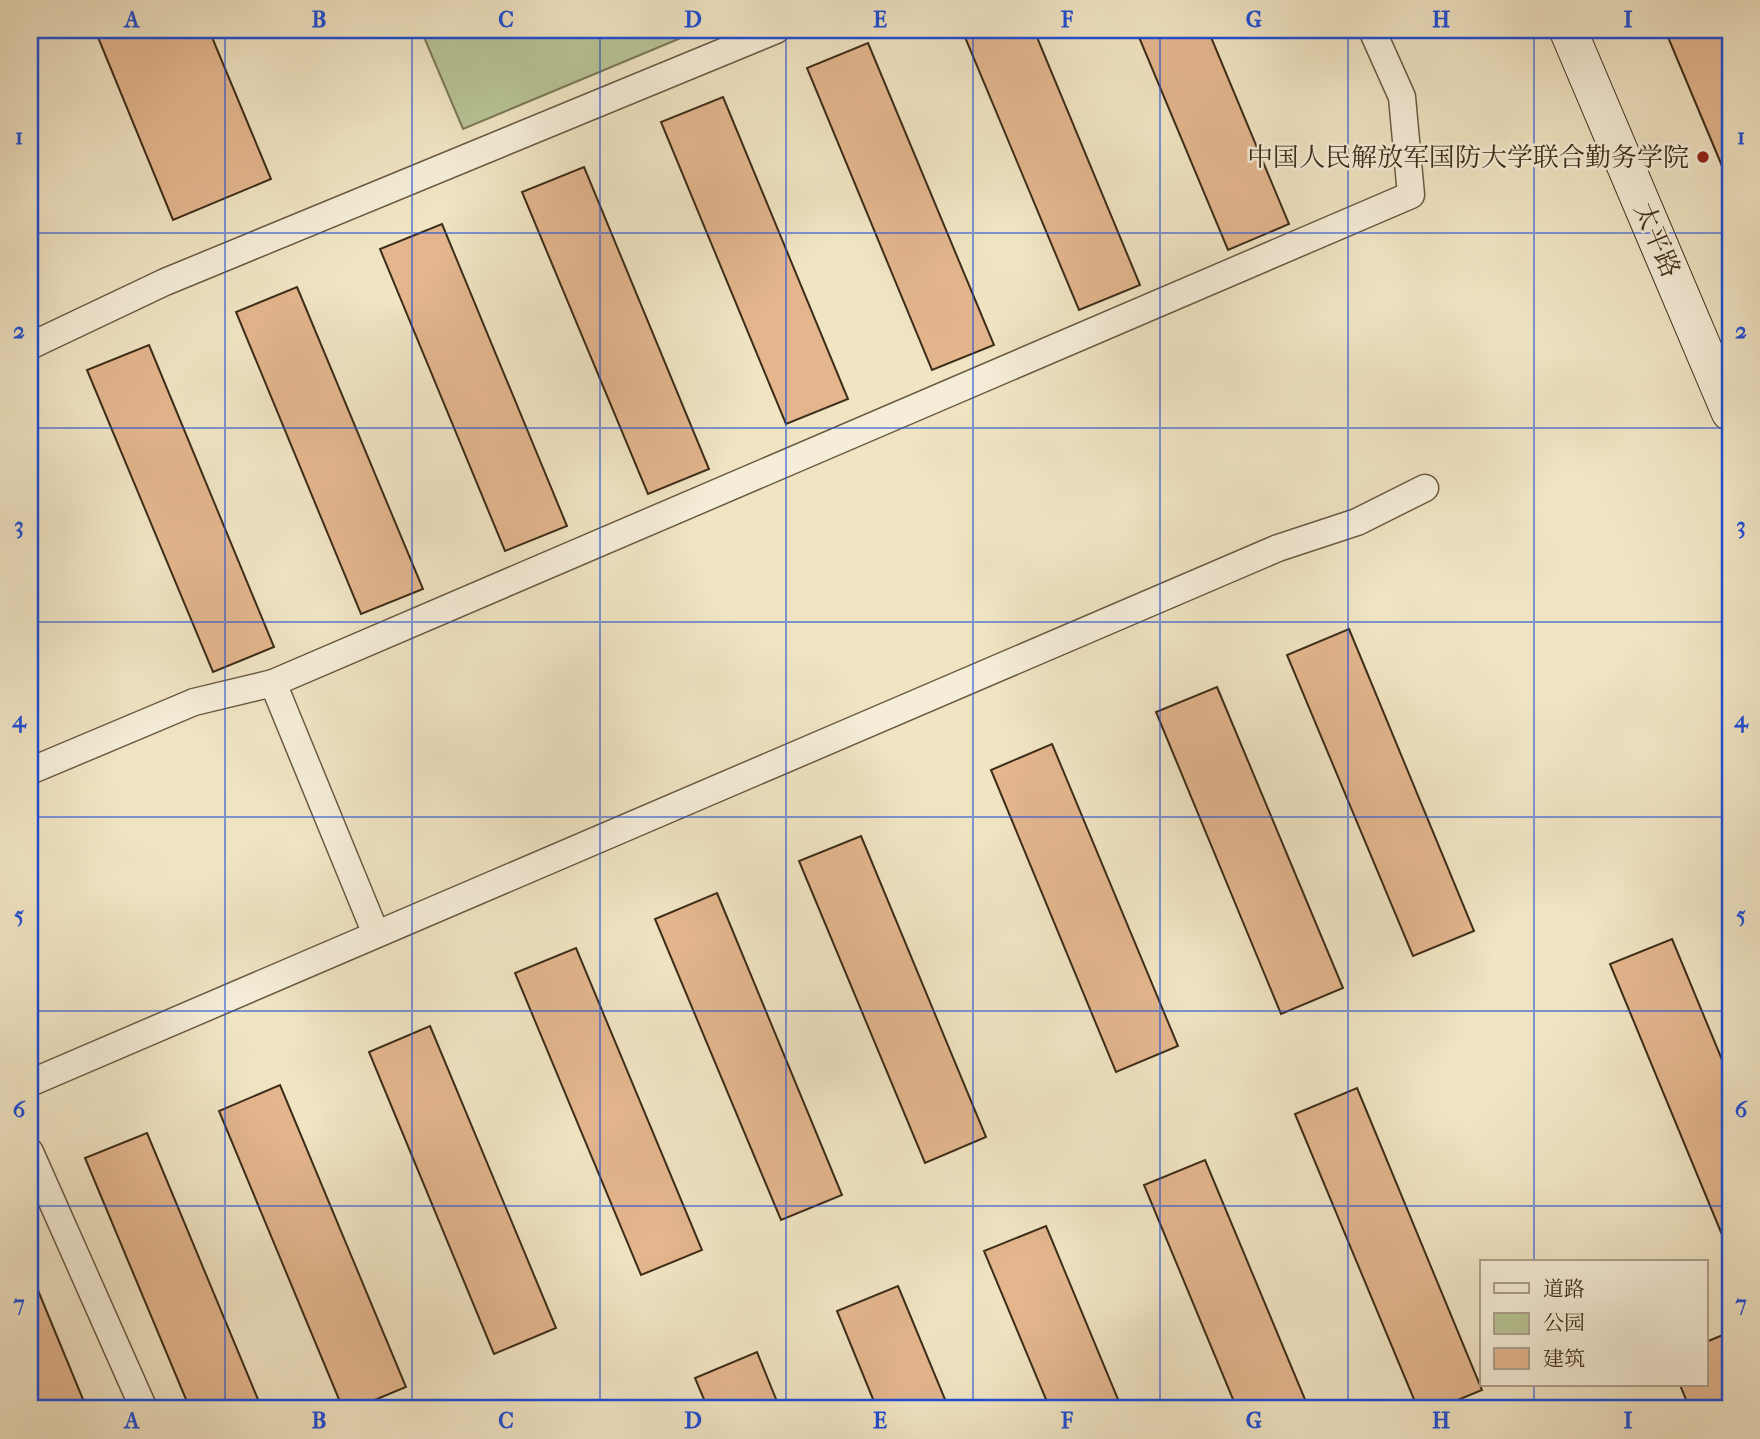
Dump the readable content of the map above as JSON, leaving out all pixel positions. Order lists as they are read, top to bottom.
{
  "streets": {
    "street": ["太平路"]
  },
  "places": ["中国人民解放军国防大学联合勤务学院"],
  "legend": ["道路", "公园", "建筑"],
  "grid": {
    "columns": [
      "A",
      "B",
      "C",
      "D",
      "E",
      "F",
      "G",
      "H",
      "I"
    ],
    "rows": [
      "1",
      "2",
      "3",
      "4",
      "5",
      "6",
      "7"
    ]
  }
}
